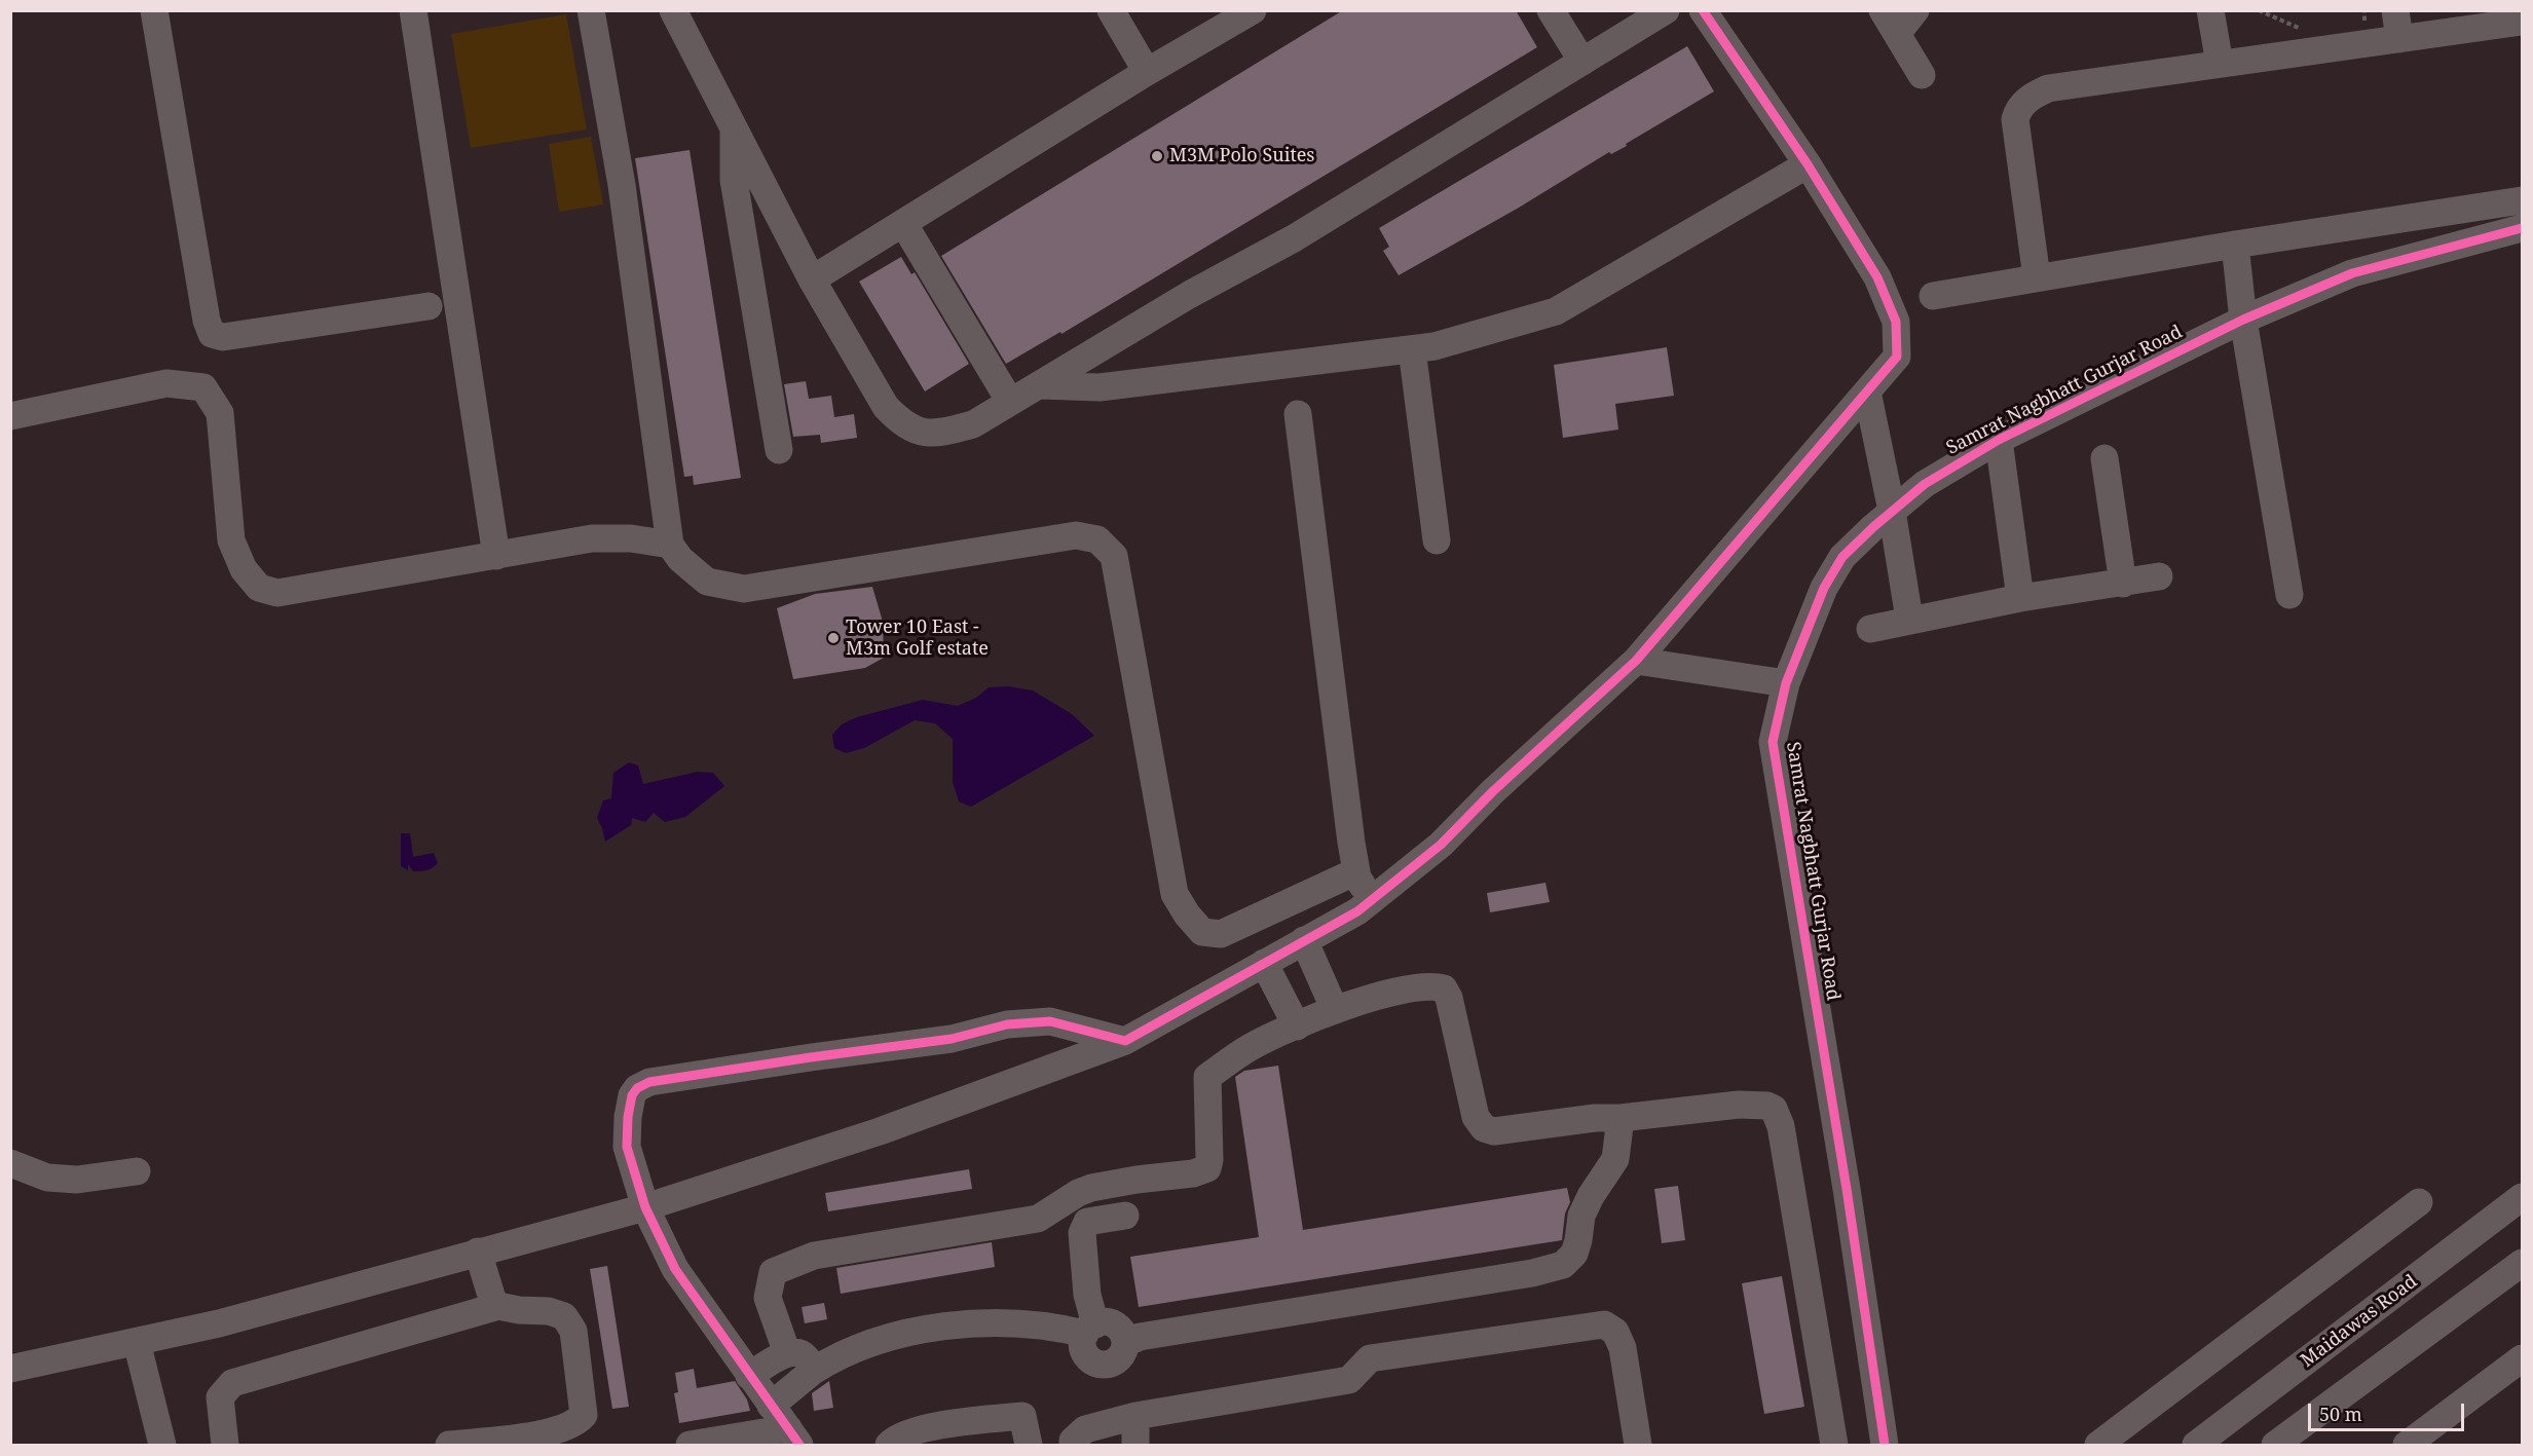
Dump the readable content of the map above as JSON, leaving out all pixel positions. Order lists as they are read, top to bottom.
{
  "streets": {
    "street": ["Samrat Nagbhatt Gurjar Road", "Maidawas Road"]
  },
  "places": ["M3M Polo Suites", "Tower 10 East - M3m Golf estate"],
  "scale_bar": "50 m"
}
